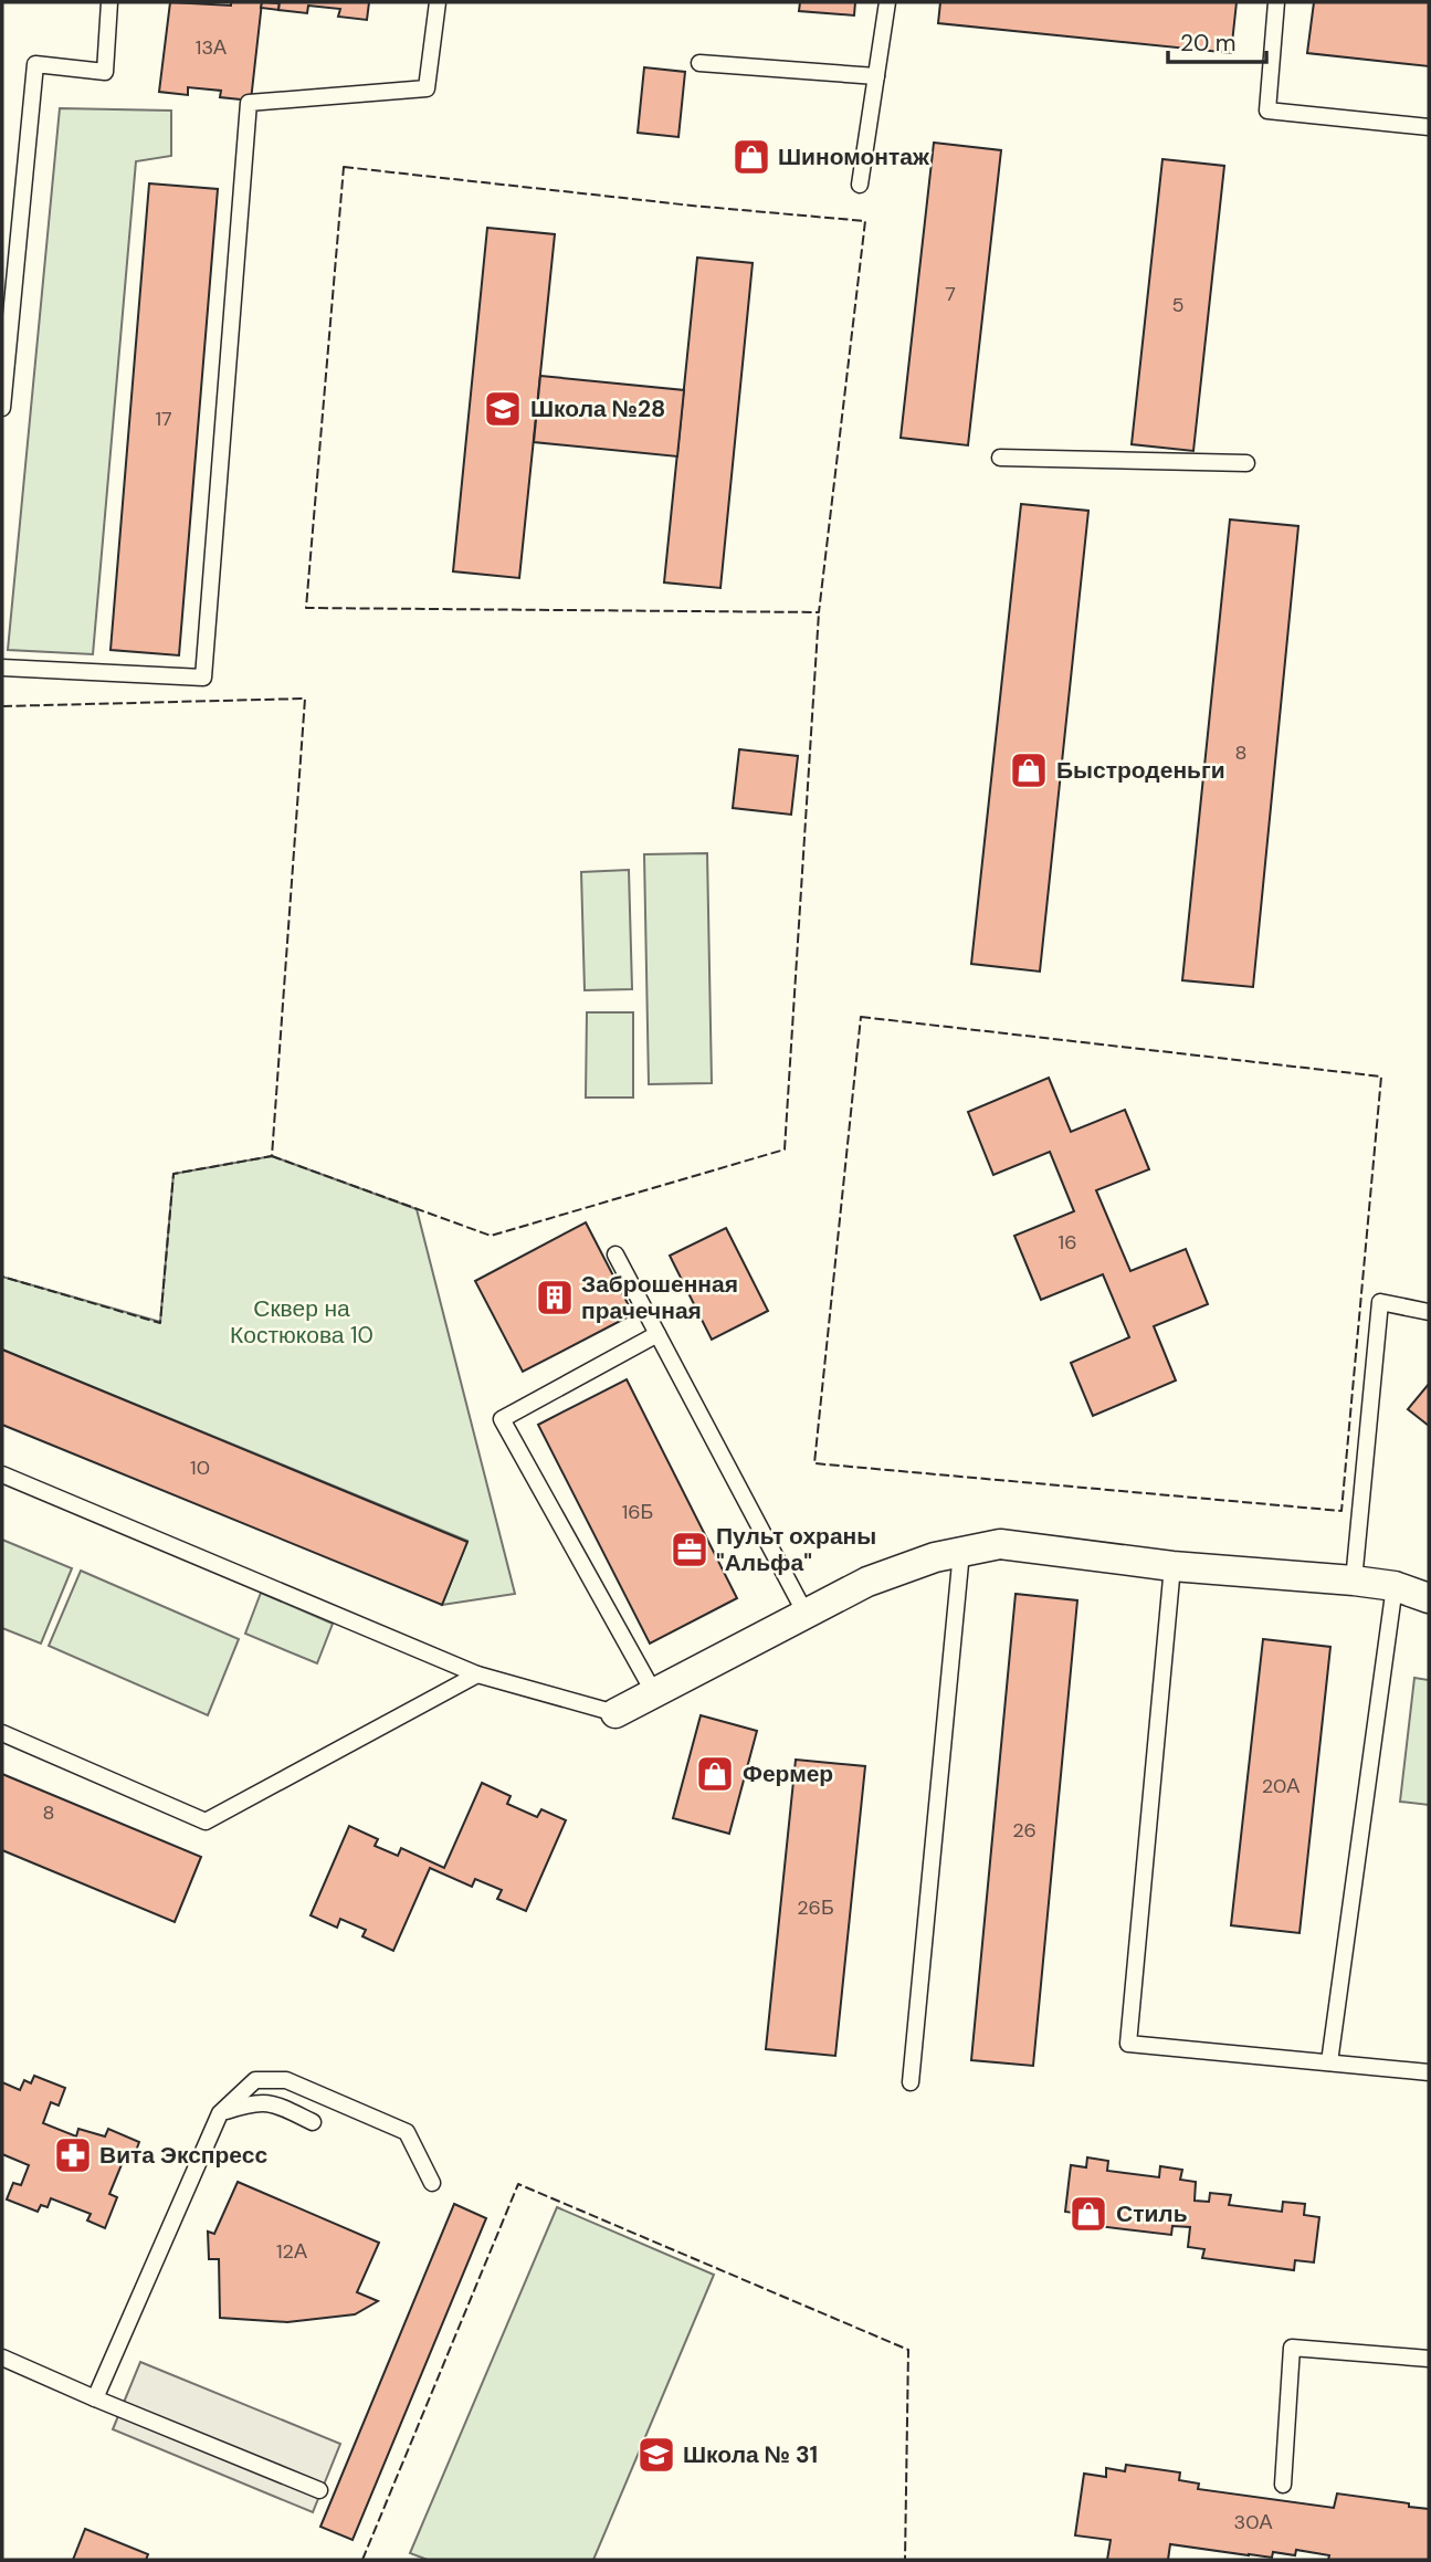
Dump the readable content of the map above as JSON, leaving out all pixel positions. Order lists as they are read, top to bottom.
{
  "parks": ["Сквер на Костюкова 10"],
  "places": {
    "shop": [
      "Шиномонтаж",
      "Быстроденьги",
      "Фермер",
      "Стиль"
    ],
    "school or university": ["Школа №28", "Школа № 31"],
    "building": ["Заброшенная прачечная"],
    "office": ["Пульт охраны \"Альфа\""],
    "pharmacy": ["Вита Экспресс"]
  },
  "house_numbers": [
    "13А",
    "7",
    "5",
    "17",
    "8",
    "16",
    "10",
    "16Б",
    "20А",
    "8",
    "26",
    "26Б",
    "12А",
    "30А"
  ],
  "scale_bar": "20 m"
}
